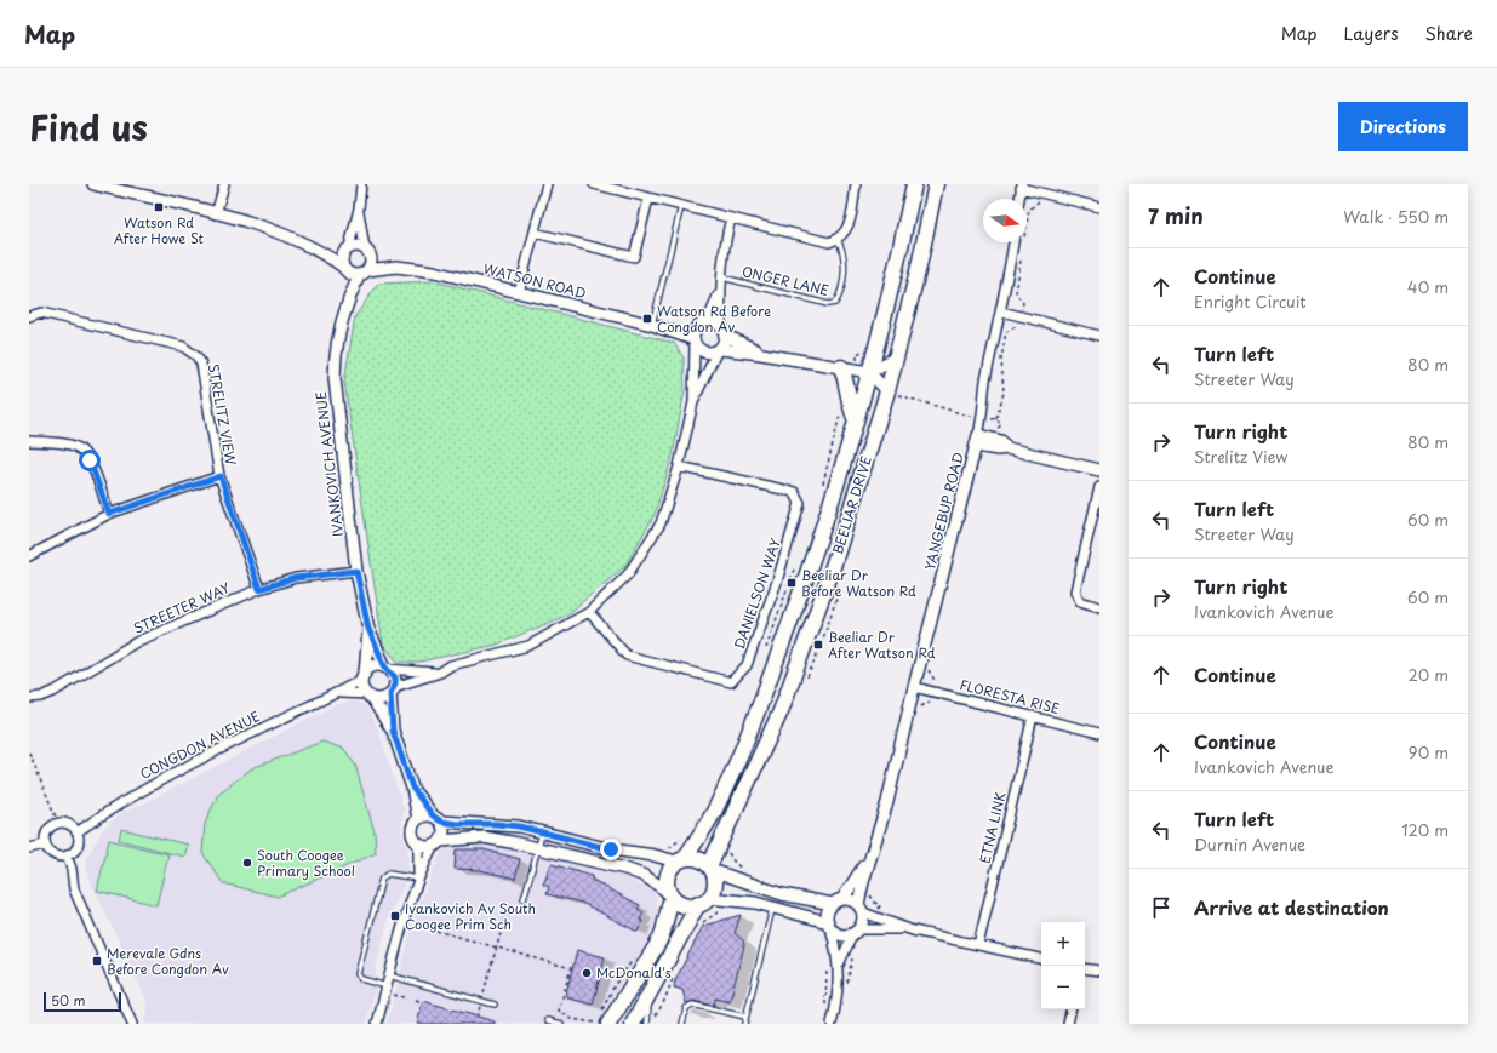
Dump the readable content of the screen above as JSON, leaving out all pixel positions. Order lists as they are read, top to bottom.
{
  "streets": {
    "highway": ["BEELIAR DRIVE"],
    "street": [
      "WATSON ROAD",
      "STRELITZ VIEW",
      "IVANKOVICH AVENUE",
      "YANGEBUP ROAD",
      "DANIELSON WAY",
      "STREETER WAY",
      "FLORESTA RISE",
      "CONGDON AVENUE",
      "ETNA LINK"
    ],
    "lane": ["ONGER LANE"]
  },
  "crossings": [
    ["WATSON ROAD", "IVANKOVICH AVENUE"],
    ["STRELITZ VIEW", "STREETER WAY"],
    ["IVANKOVICH AVENUE", "STREETER WAY"],
    ["IVANKOVICH AVENUE", "CONGDON AVENUE"],
    ["YANGEBUP ROAD", "FLORESTA RISE"],
    ["FLORESTA RISE", "ETNA LINK"]
  ],
  "places": {
    "transit": [
      "Watson Rd After Howe St",
      "Watson Rd Before Congdon Av",
      "Beeliar Dr Before Watson Rd",
      "Beeliar Dr After Watson Rd",
      "Ivankovich Av South Coogee Prim Sch",
      "Merevale Gdns Before Congdon Av"
    ],
    "other": ["South Coogee Primary School", "McDonald's"]
  },
  "scale_bar": "50 m",
  "north": "right",
  "page": {
    "header": "Map",
    "nav": ["Map", "Layers", "Share"],
    "title": "Find us",
    "buttons": "Directions",
    "heading": ["7 min", "Walk · 550 m"],
    "list": [
      ["Continue", "Enright Circuit", "40 m"],
      ["Turn left", "Streeter Way", "80 m"],
      ["Turn right", "Strelitz View", "80 m"],
      ["Turn left", "Streeter Way", "60 m"],
      ["Turn right", "Ivankovich Avenue", "60 m"],
      ["Continue", "20 m"],
      ["Continue", "Ivankovich Avenue", "90 m"],
      ["Turn left", "Durnin Avenue", "120 m"],
      "Arrive at destination"
    ],
    "map_buttons": ["+", "−"],
    "scale": "50 m"
  }
}
